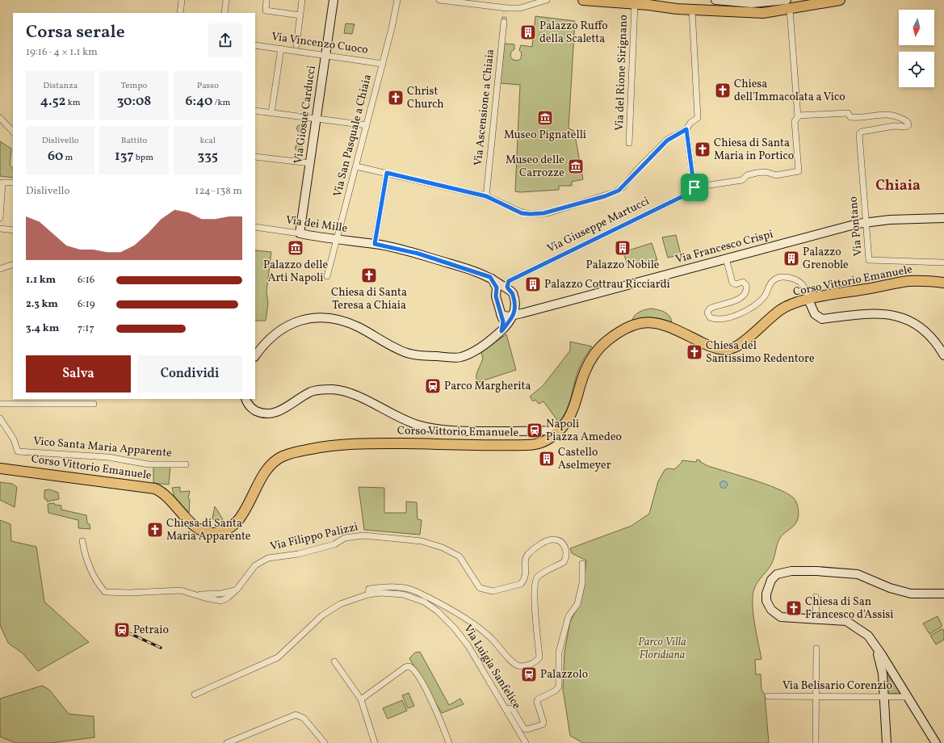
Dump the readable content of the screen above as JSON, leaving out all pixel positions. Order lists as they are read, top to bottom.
{
  "streets": {
    "main road": ["Corso Vittorio Emanuele"],
    "street": [
      "Via Vincenzo Cuoco",
      "Via del Rione Sirignano",
      "Via Ascensione a Chiaia",
      "Via Giosuè Carducci",
      "Via San Pasquale a Chiaia",
      "Via dei Mille",
      "Via Giuseppe Martucci",
      "Via Pontano",
      "Via Francesco Crispi",
      "Vico Santa Maria Apparente",
      "Via Filippo Palizzi",
      "Via Luigia Sanfelice",
      "Via Belisario Corenzio"
    ]
  },
  "crossings": [
    ["Via Vincenzo Cuoco", "Via Giosuè Carducci"],
    ["Via Vincenzo Cuoco", "Via San Pasquale a Chiaia"],
    ["Via Giosuè Carducci", "Via dei Mille"],
    ["Via San Pasquale a Chiaia", "Via dei Mille"],
    ["Via dei Mille", "Via Giuseppe Martucci"],
    ["Via dei Mille", "Via Francesco Crispi"],
    ["Via Giuseppe Martucci", "Via Pontano"],
    ["Via Giuseppe Martucci", "Via Francesco Crispi"],
    ["Via Pontano", "Via Francesco Crispi"],
    ["Via Filippo Palizzi", "Via Luigia Sanfelice"]
  ],
  "districts": ["Chiaia"],
  "parks": ["Parco Villa Floridiana"],
  "places": {
    "building": [
      "Palazzo Ruffo della Scaletta",
      "Palazzo Nobile",
      "Palazzo Grenoble",
      "Palazzo Cottrau Ricciardi",
      "Castello Aselmeyer"
    ],
    "church": [
      "Chiesa dell'Immacolata a Vico",
      "Christ Church",
      "Chiesa di Santa Maria in Portico",
      "Chiesa di Santa Teresa a Chiaia",
      "Chiesa del Santissimo Redentore",
      "Chiesa di Santa Maria Apparente",
      "Chiesa di San Francesco d'Assisi"
    ],
    "museum": ["Museo Pignatelli", "Museo delle Carrozze", "Palazzo delle Arti Napoli"],
    "station": [
      "Parco Margherita",
      "Napoli Piazza Amedeo",
      "Petraio",
      "Palazzolo"
    ]
  },
  "north": "bottom",
  "page": {
    "heading": ["Corsa serale", "19:16 · 4 × 1.1 km"],
    "stats": [
      ["Distanza", "4.52 km"],
      ["Tempo", "30:08"],
      ["Passo", "6:40 /km"],
      ["Dislivello", "60 m"],
      ["Battito", "137 bpm"],
      ["kcal", "335"]
    ],
    "chart": ["Dislivello", "124–138 m"],
    "list": [
      {
        "name": "1.1 km",
        "note": "6:16"
      },
      {
        "name": "2.3 km",
        "note": "6:19"
      },
      {
        "name": "3.4 km",
        "note": "7:17"
      }
    ],
    "buttons": ["Salva", "Condividi"]
  }
}
